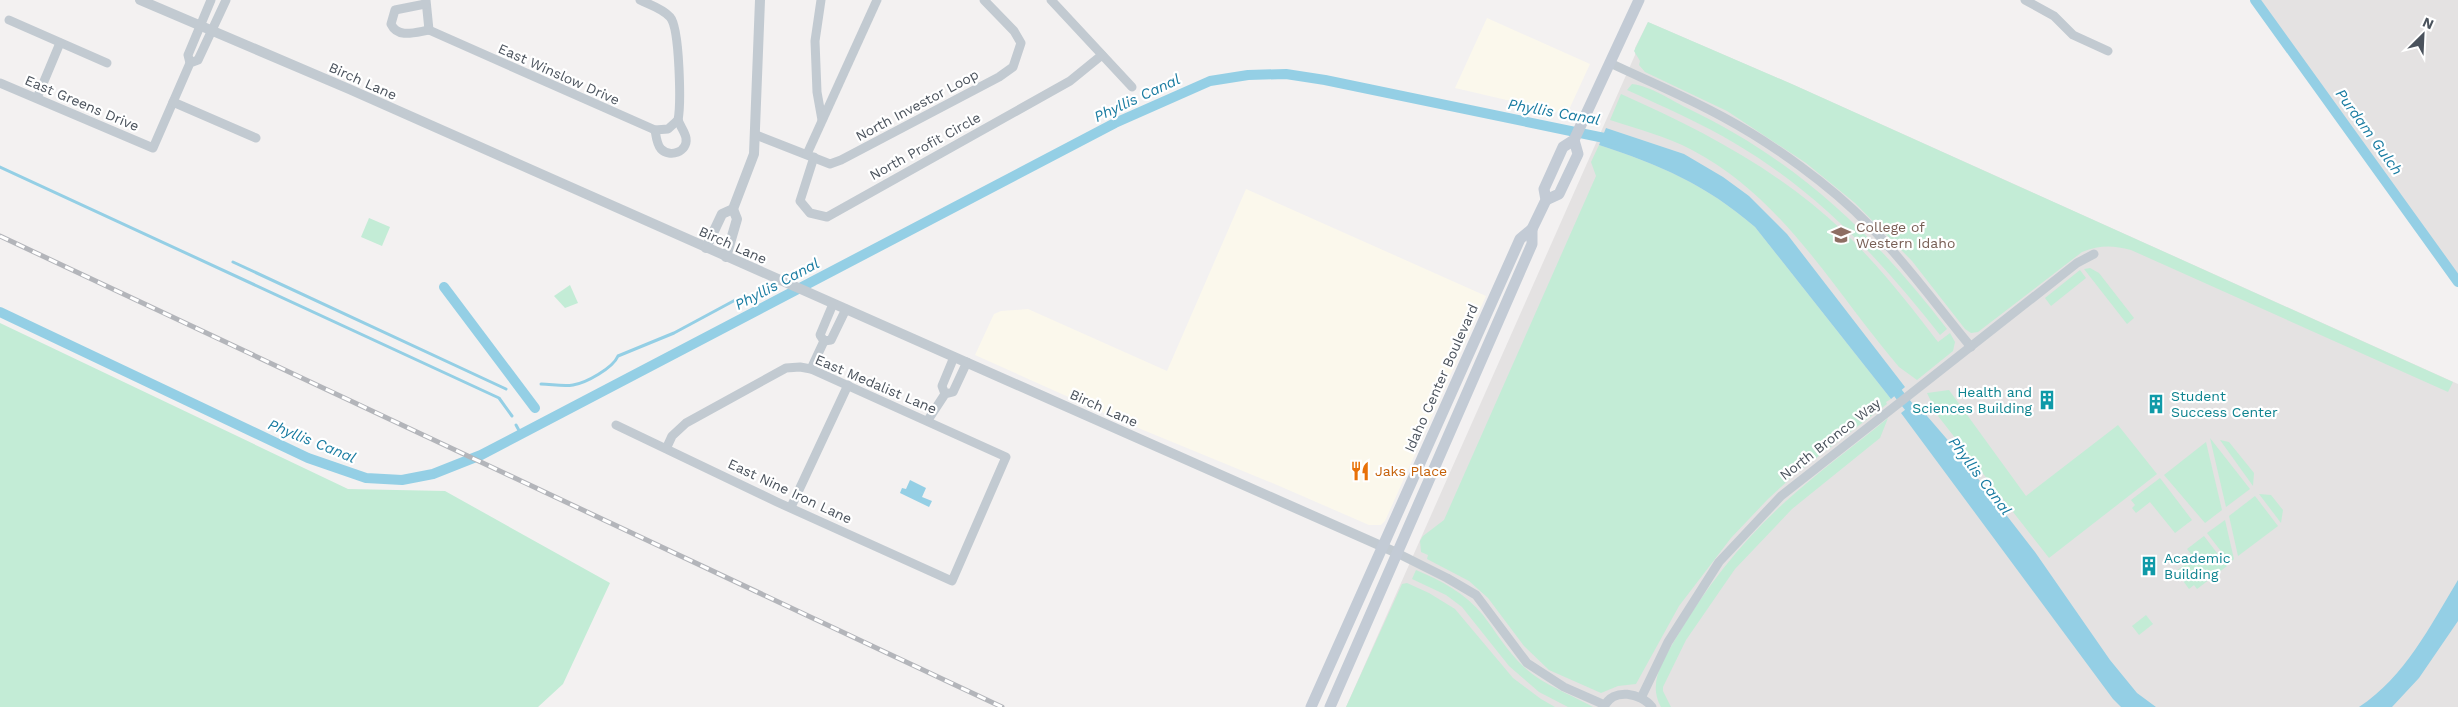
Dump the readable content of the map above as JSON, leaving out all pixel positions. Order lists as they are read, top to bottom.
{
  "streets": {
    "main road": ["Idaho Center Boulevard"],
    "street": [
      "East Winslow Drive",
      "Birch Lane",
      "East Greens Drive",
      "North Investor Loop",
      "North Profit Circle",
      "East Medalist Lane",
      "North Bronco Way",
      "East Nine Iron Lane"
    ]
  },
  "crossings": [
    ["Birch Lane", "Idaho Center Boulevard"],
    ["North Investor Loop", "North Profit Circle"],
    ["East Medalist Lane", "East Nine Iron Lane"]
  ],
  "water": ["Phyllis Canal", "Purdam Gulch"],
  "places": {
    "school or university": ["College of Western Idaho"],
    "building": ["Health and Sciences Building", "Student Success Center", "Academic Building"],
    "restaurant": ["Jaks Place"]
  },
  "north": "top right"
}
